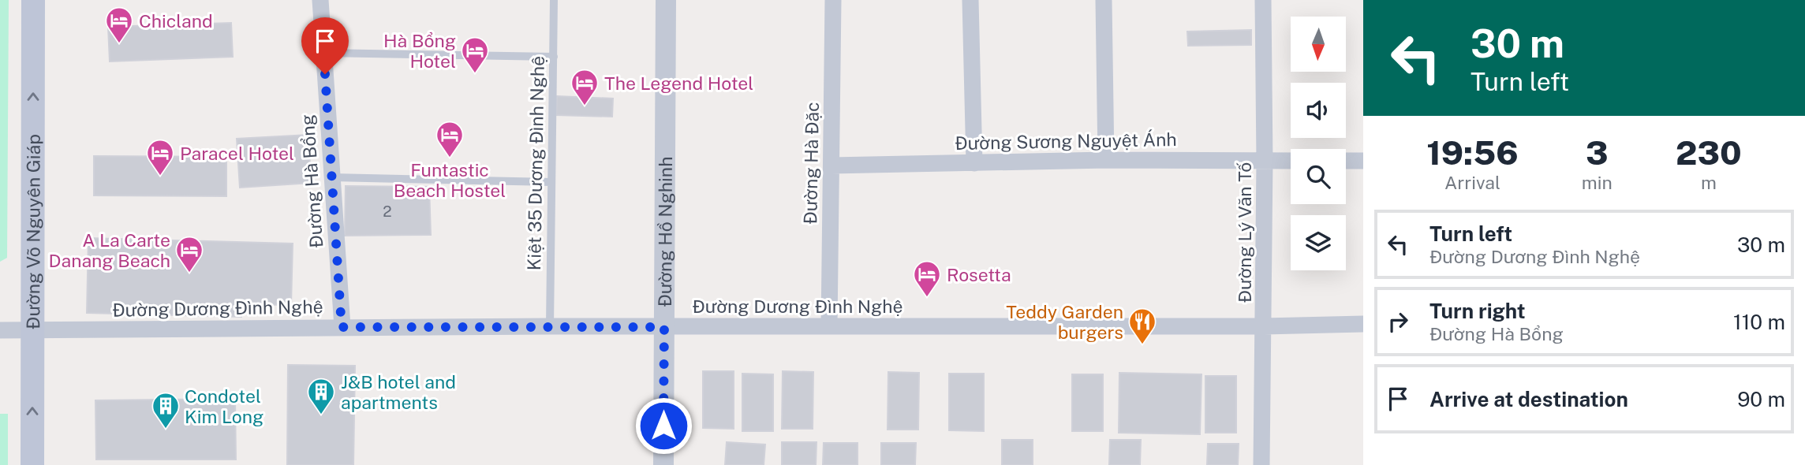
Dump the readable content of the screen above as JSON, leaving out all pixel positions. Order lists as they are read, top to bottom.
{
  "streets": {
    "main road": ["Đường Võ Nguyên Giáp"],
    "street": [
      "Đường Sương Nguyệt Ánh",
      "Đường Hà Đặc",
      "Đường Hà Bổng",
      "Đường Hồ Nghinh",
      "Đường Lý Văn Tố",
      "Đường Dương Đình Nghệ"
    ],
    "lane": ["Kiệt 35 Dương Đình Nghệ"]
  },
  "crossings": [
    ["Đường Sương Nguyệt Ánh", "Đường Hà Đặc"],
    ["Đường Sương Nguyệt Ánh", "Đường Lý Văn Tố"],
    ["Kiệt 35 Dương Đình Nghệ", "Đường Dương Đình Nghệ"],
    ["Đường Hà Đặc", "Đường Dương Đình Nghệ"],
    ["Đường Hà Bổng", "Đường Dương Đình Nghệ"],
    ["Đường Võ Nguyên Giáp", "Đường Dương Đình Nghệ"],
    ["Đường Hồ Nghinh", "Đường Dương Đình Nghệ"],
    ["Đường Lý Văn Tố", "Đường Dương Đình Nghệ"]
  ],
  "one_way": ["Đường Võ Nguyên Giáp"],
  "places": {
    "hotel": [
      "Chicland",
      "Hà Bổng Hotel",
      "The Legend Hotel",
      "Funtastic Beach Hostel",
      "Paracel Hotel",
      "A La Carte Danang Beach",
      "Rosetta"
    ],
    "restaurant": ["Teddy Garden burgers"],
    "building": ["J&B hotel and apartments", "Condotel Kim Long"]
  },
  "house_numbers": ["2"],
  "north": "bottom",
  "page": {
    "turn": ["30 m", "Turn left"],
    "eta": [
      "19:56",
      "Arrival",
      "3",
      "min",
      "230",
      "m"
    ],
    "list": [
      {
        "name": "Turn left",
        "note": "Đường Dương Đình Nghệ",
        "value": "30 m"
      },
      {
        "name": "Turn right",
        "note": "Đường Hà Bổng",
        "value": "110 m"
      },
      {
        "name": "Arrive at destination",
        "value": "90 m"
      }
    ]
  }
}
